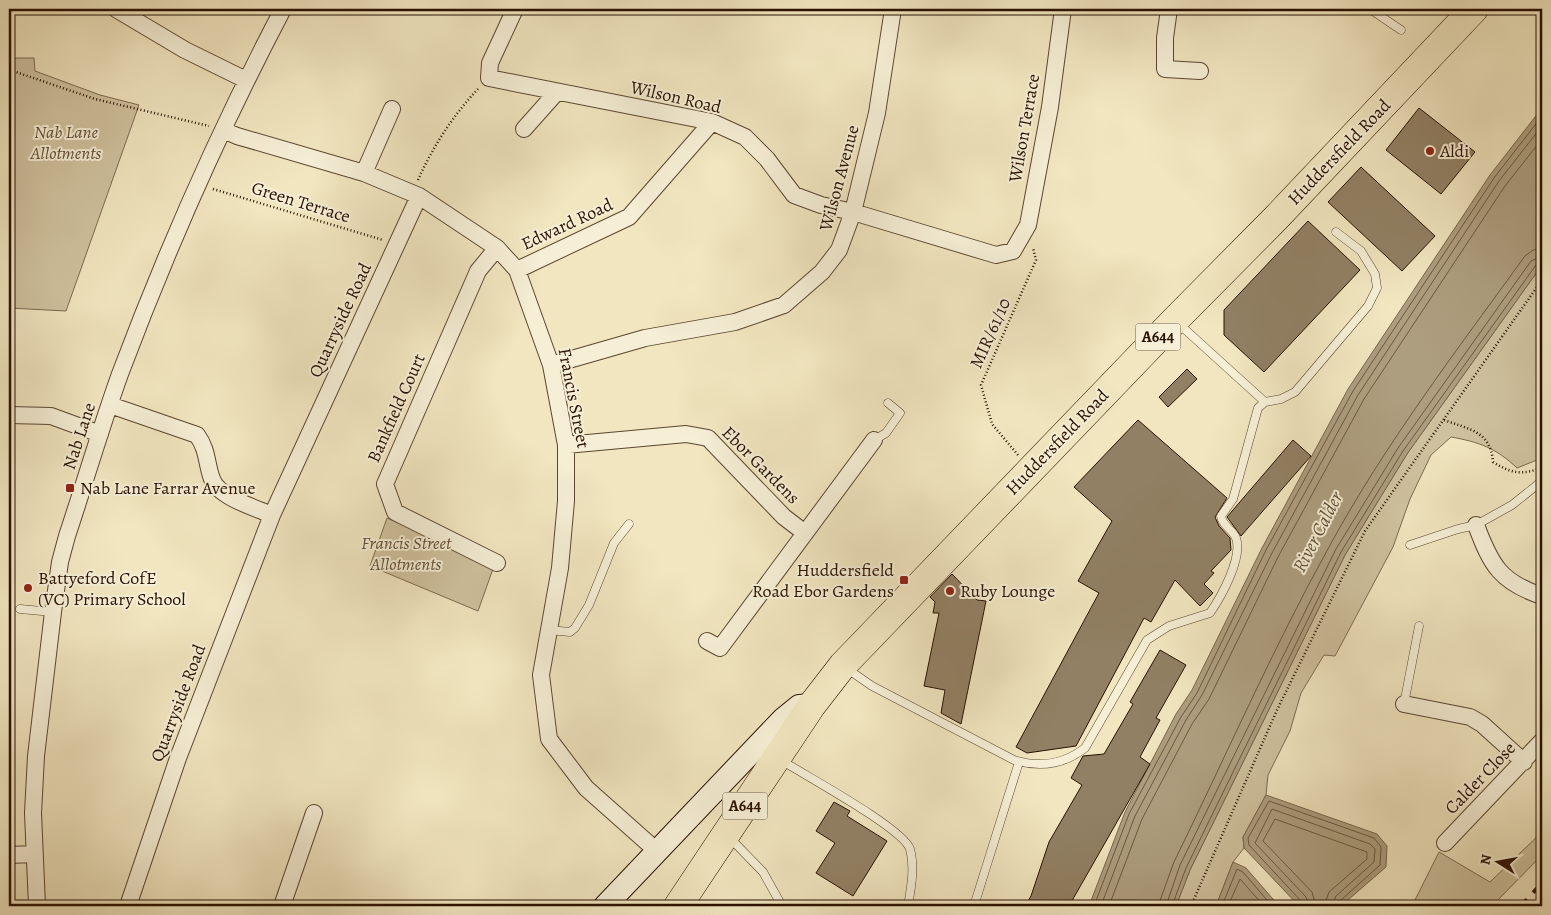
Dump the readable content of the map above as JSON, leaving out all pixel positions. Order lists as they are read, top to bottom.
{
  "streets": {
    "highway": ["Huddersfield Road", "A644"],
    "street": [
      "Wilson Road",
      "Wilson Terrace",
      "Wilson Avenue",
      "Edward Road",
      "Quarryside Road",
      "Francis Street",
      "Bankfield Court",
      "Nab Lane",
      "Ebor Gardens",
      "Calder Close"
    ],
    "path": ["Green Terrace", "MIR/61/10"]
  },
  "crossings": [
    ["Wilson Road", "Wilson Terrace"],
    ["Wilson Road", "Wilson Avenue"],
    ["Wilson Road", "Edward Road"],
    ["Wilson Terrace", "MIR/61/10"],
    ["Huddersfield Road", "MIR/61/10"],
    ["Wilson Avenue", "Francis Street"],
    ["Green Terrace", "Quarryside Road"],
    ["Green Terrace", "Nab Lane"],
    ["Edward Road", "Francis Street"],
    ["Quarryside Road", "Francis Street"],
    ["Francis Street", "Bankfield Court"],
    ["Francis Street", "Nab Lane"],
    ["Francis Street", "Ebor Gardens"]
  ],
  "water": ["River Calder"],
  "parks": ["Nab Lane Allotments", "Francis Street Allotments"],
  "places": {
    "other": ["Aldi", "Battyeford CofE (VC) Primary School", "Ruby Lounge"],
    "transit": ["Nab Lane Farrar Avenue", "Huddersfield Road Ebor Gardens"]
  },
  "north": "left"
}
